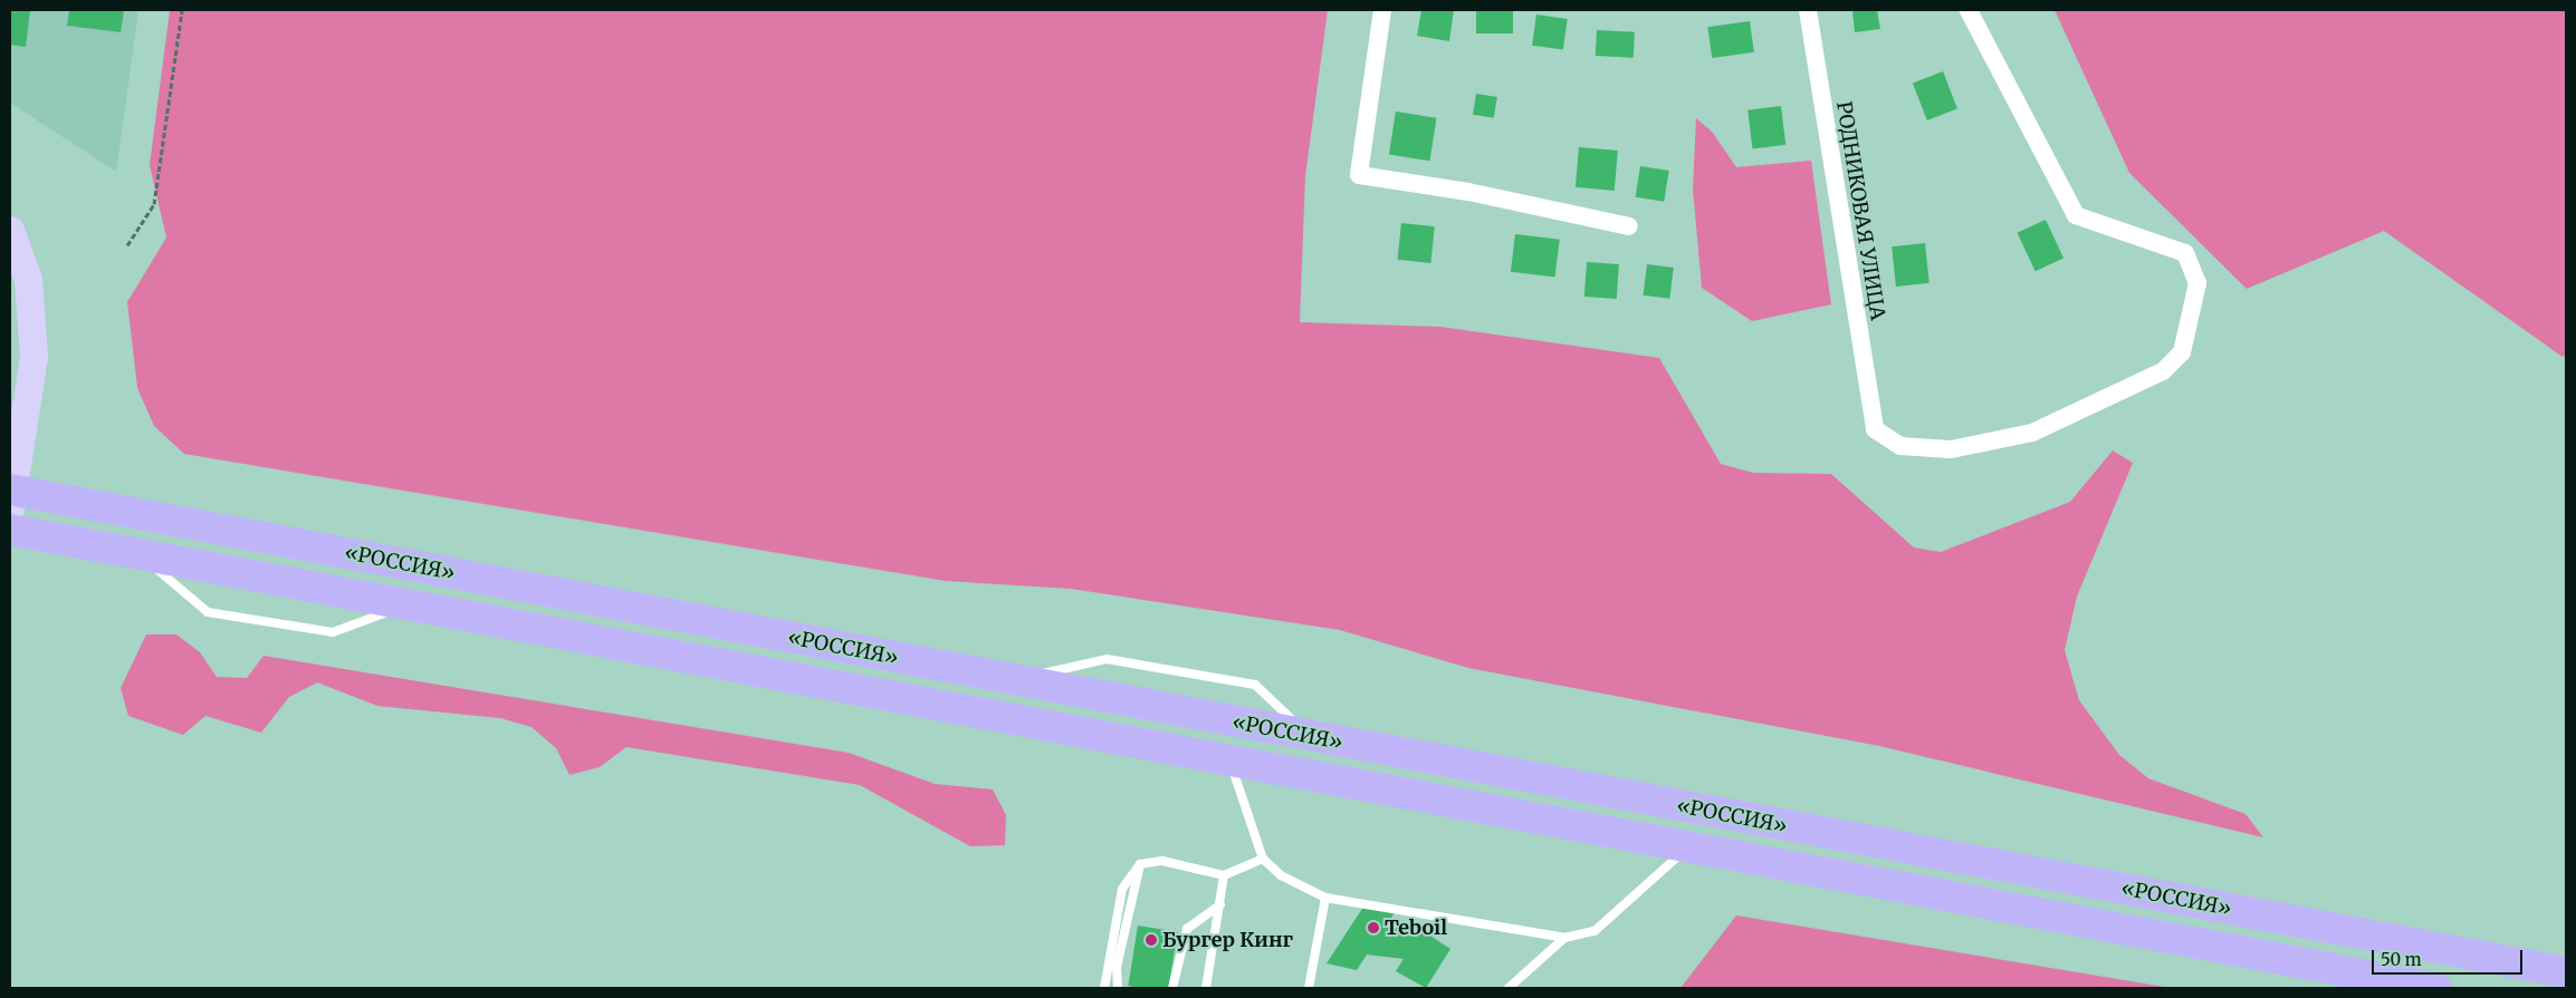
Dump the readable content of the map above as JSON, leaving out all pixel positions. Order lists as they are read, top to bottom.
{
  "streets": {
    "highway": ["«РОССИЯ»"],
    "street": ["РОДНИКОВАЯ УЛИЦА"]
  },
  "places": ["Teboil", "Бургер Кинг"],
  "scale_bar": "50 m"
}
